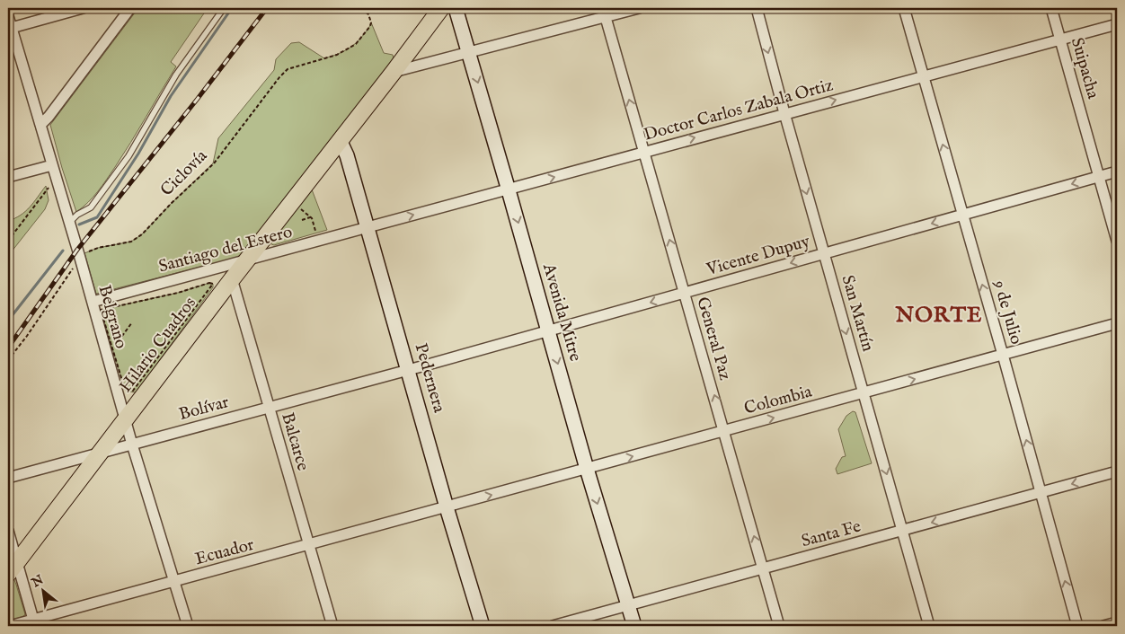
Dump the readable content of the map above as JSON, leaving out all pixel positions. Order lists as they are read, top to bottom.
{
  "streets": {
    "main road": ["Avenida Mitre", "Hilario Cuadros", "Pedernera"],
    "street": [
      "Suipacha",
      "Doctor Carlos Zabala Ortiz",
      "Santiago del Estero",
      "Vicente Dupuy",
      "9 de Julio",
      "San Martín",
      "Belgrano",
      "General Paz",
      "Colombia",
      "Bolívar",
      "Balcarce",
      "Santa Fe",
      "Ecuador"
    ],
    "path": ["Ciclovía"]
  },
  "crossings": [
    ["Suipacha", "Doctor Carlos Zabala Ortiz"],
    ["Suipacha", "Vicente Dupuy"],
    ["Doctor Carlos Zabala Ortiz", "Santiago del Estero"],
    ["Doctor Carlos Zabala Ortiz", "Avenida Mitre"],
    ["Doctor Carlos Zabala Ortiz", "9 de Julio"],
    ["Doctor Carlos Zabala Ortiz", "San Martín"],
    ["Doctor Carlos Zabala Ortiz", "General Paz"],
    ["Doctor Carlos Zabala Ortiz", "Pedernera"],
    ["Ciclovía", "Belgrano"],
    ["Santiago del Estero", "Belgrano"],
    ["Santiago del Estero", "Hilario Cuadros"],
    ["Santiago del Estero", "Pedernera"],
    ["Santiago del Estero", "Balcarce"],
    ["Vicente Dupuy", "Avenida Mitre"],
    ["Vicente Dupuy", "9 de Julio"],
    ["Vicente Dupuy", "San Martín"],
    ["Vicente Dupuy", "General Paz"],
    ["Vicente Dupuy", "Pedernera"],
    ["Vicente Dupuy", "Bolívar"],
    ["Avenida Mitre", "Colombia"],
    ["Avenida Mitre", "Santa Fe"],
    ["9 de Julio", "Colombia"],
    ["9 de Julio", "Santa Fe"],
    ["San Martín", "Colombia"],
    ["San Martín", "Santa Fe"],
    ["Belgrano", "Hilario Cuadros"],
    ["Belgrano", "Bolívar"],
    ["Belgrano", "Ecuador"],
    ["General Paz", "Colombia"],
    ["General Paz", "Santa Fe"],
    ["Hilario Cuadros", "Pedernera"],
    ["Hilario Cuadros", "Bolívar"],
    ["Hilario Cuadros", "Balcarce"],
    ["Pedernera", "Colombia"],
    ["Pedernera", "Bolívar"],
    ["Pedernera", "Ecuador"],
    ["Colombia", "Ecuador"],
    ["Bolívar", "Balcarce"],
    ["Balcarce", "Ecuador"]
  ],
  "one_way": [
    "Doctor Carlos Zabala Ortiz",
    "Vicente Dupuy",
    "Avenida Mitre",
    "9 de Julio",
    "San Martín",
    "General Paz",
    "Colombia",
    "Santa Fe"
  ],
  "districts": ["NORTE"],
  "north": "top left"
}
